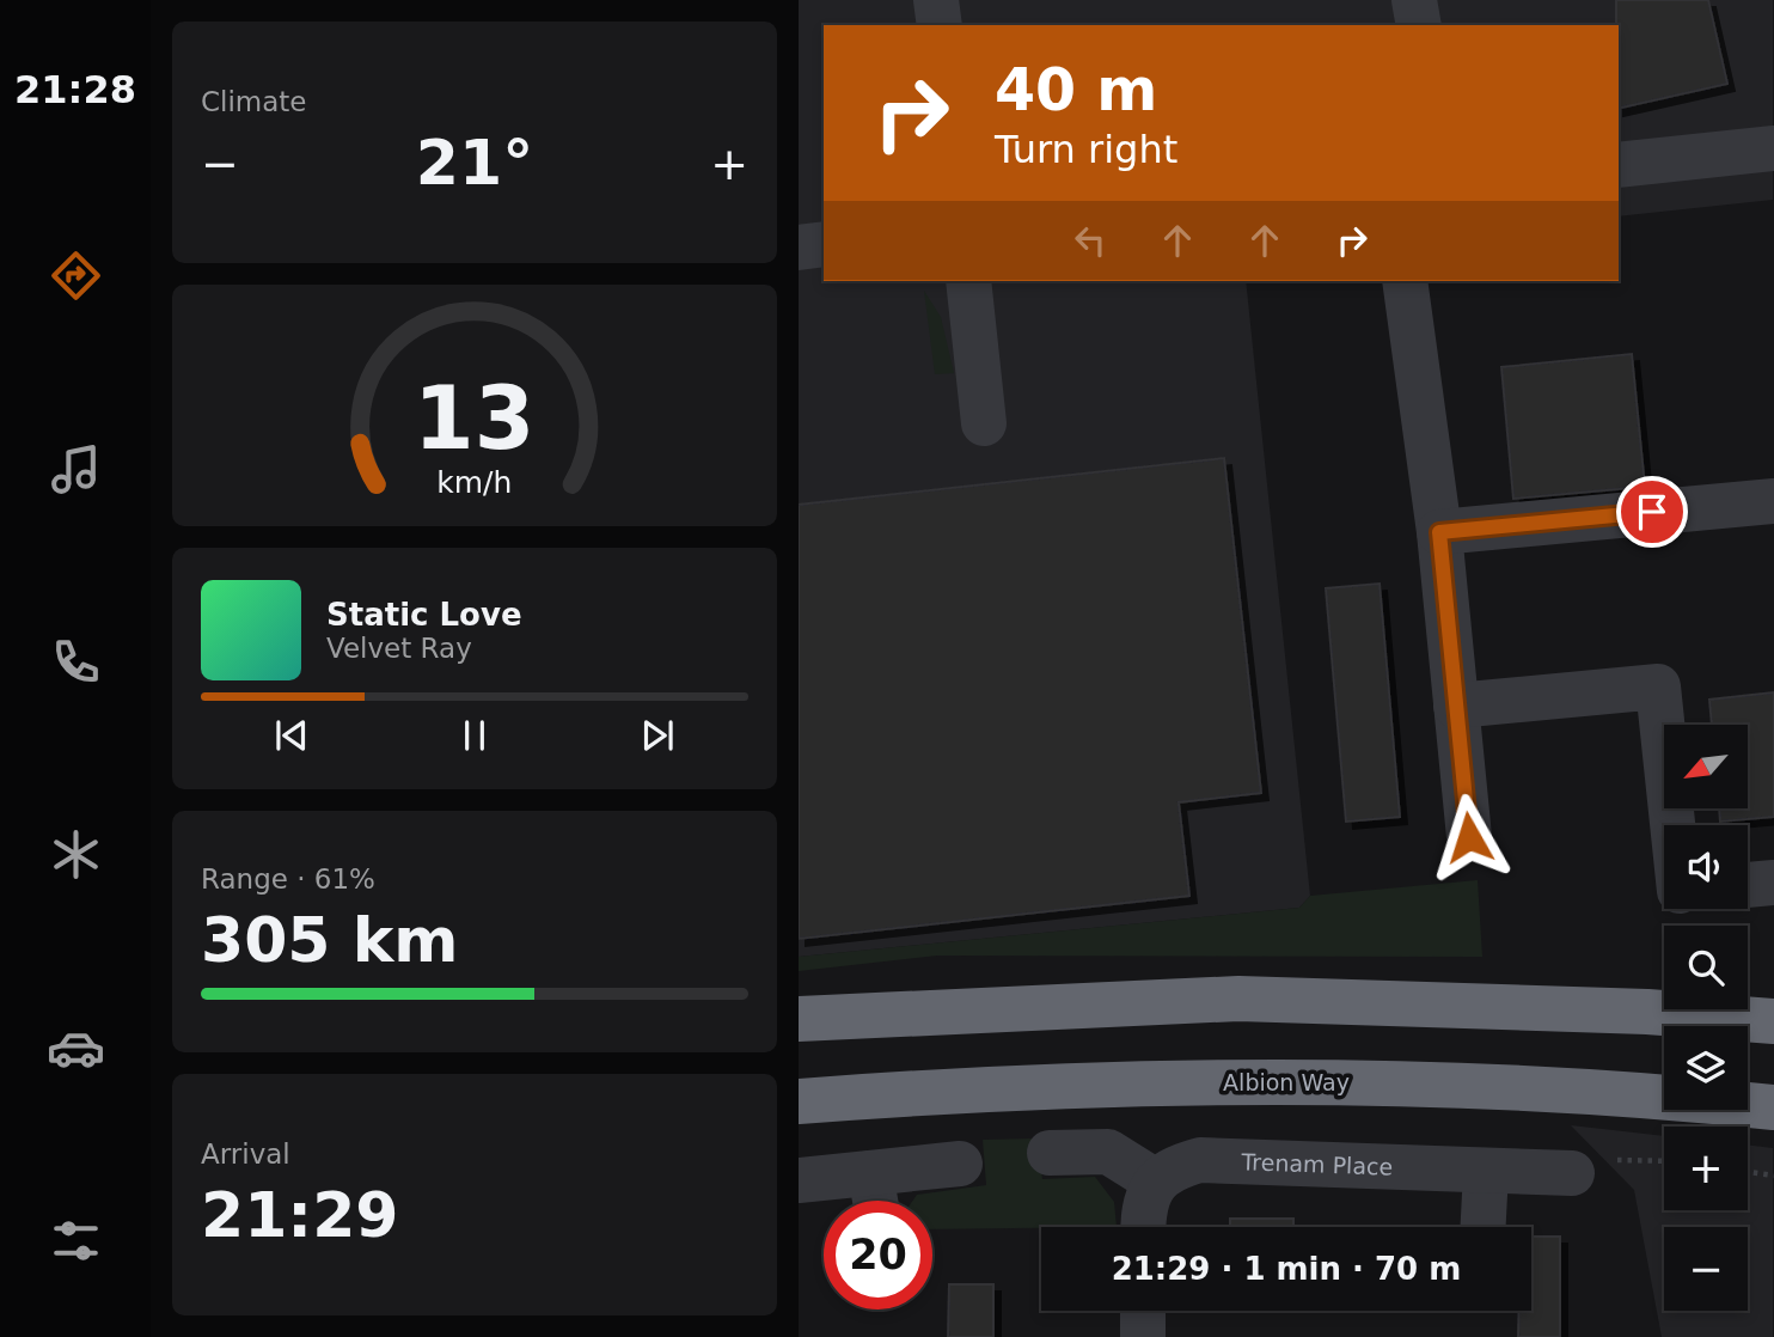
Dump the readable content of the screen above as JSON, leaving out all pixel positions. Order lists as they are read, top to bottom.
{
  "streets": {
    "highway": ["Albion Way"],
    "street": ["Trenam Place"]
  },
  "north": "bottom left",
  "page": {
    "tabs": "21:28",
    "tile": [
      "Climate",
      ["Range · 61%", "305 km"],
      ["Arrival", "21:29"]
    ],
    "turn": ["40 m", "Turn right"],
    "heat": ["−", "21°", "+"],
    "song": ["Static Love", "Velvet Ray"],
    "map_buttons": ["+", "−"],
    "limit": "20",
    "trip": "21:29 · 1 min · 70 m",
    "gauge": ["13", "km/h"]
  }
}
